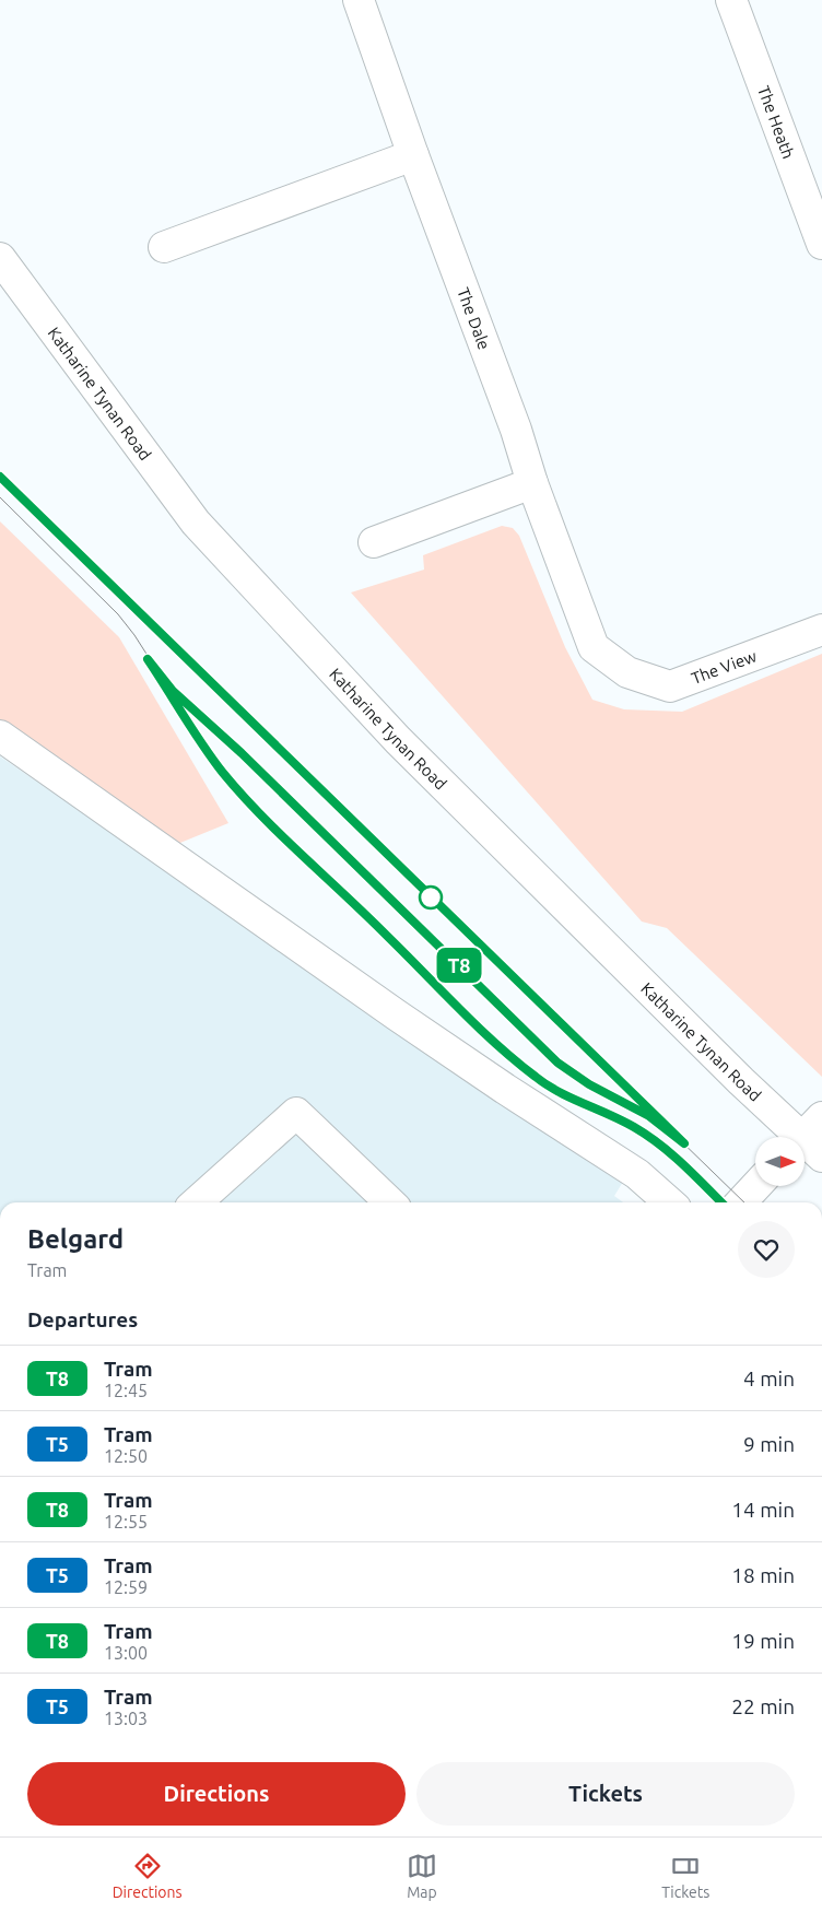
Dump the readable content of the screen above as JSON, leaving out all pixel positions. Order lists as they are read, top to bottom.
{
  "streets": {
    "street": [
      "The Heath",
      "The Dale",
      "Katharine Tynan Road",
      "The View"
    ]
  },
  "crossings": [
    ["The Dale", "The View"]
  ],
  "lines": ["tram line T8"],
  "north": "right",
  "page": {
    "on_map": "T8",
    "heading": [
      ["Belgard", "Tram"],
      "Departures"
    ],
    "list": [
      {
        "mark": "T8",
        "name": "Tram",
        "note": "12:45",
        "value": "4 min"
      },
      {
        "mark": "T5",
        "name": "Tram",
        "note": "12:50",
        "value": "9 min"
      },
      {
        "mark": "T8",
        "name": "Tram",
        "note": "12:55",
        "value": "14 min"
      },
      {
        "mark": "T5",
        "name": "Tram",
        "note": "12:59",
        "value": "18 min"
      },
      {
        "mark": "T8",
        "name": "Tram",
        "note": "13:00",
        "value": "19 min"
      },
      {
        "mark": "T5",
        "name": "Tram",
        "note": "13:03",
        "value": "22 min"
      }
    ],
    "buttons": ["Directions", "Tickets"],
    "tabs": ["Directions", "Map", "Tickets"]
  }
}
